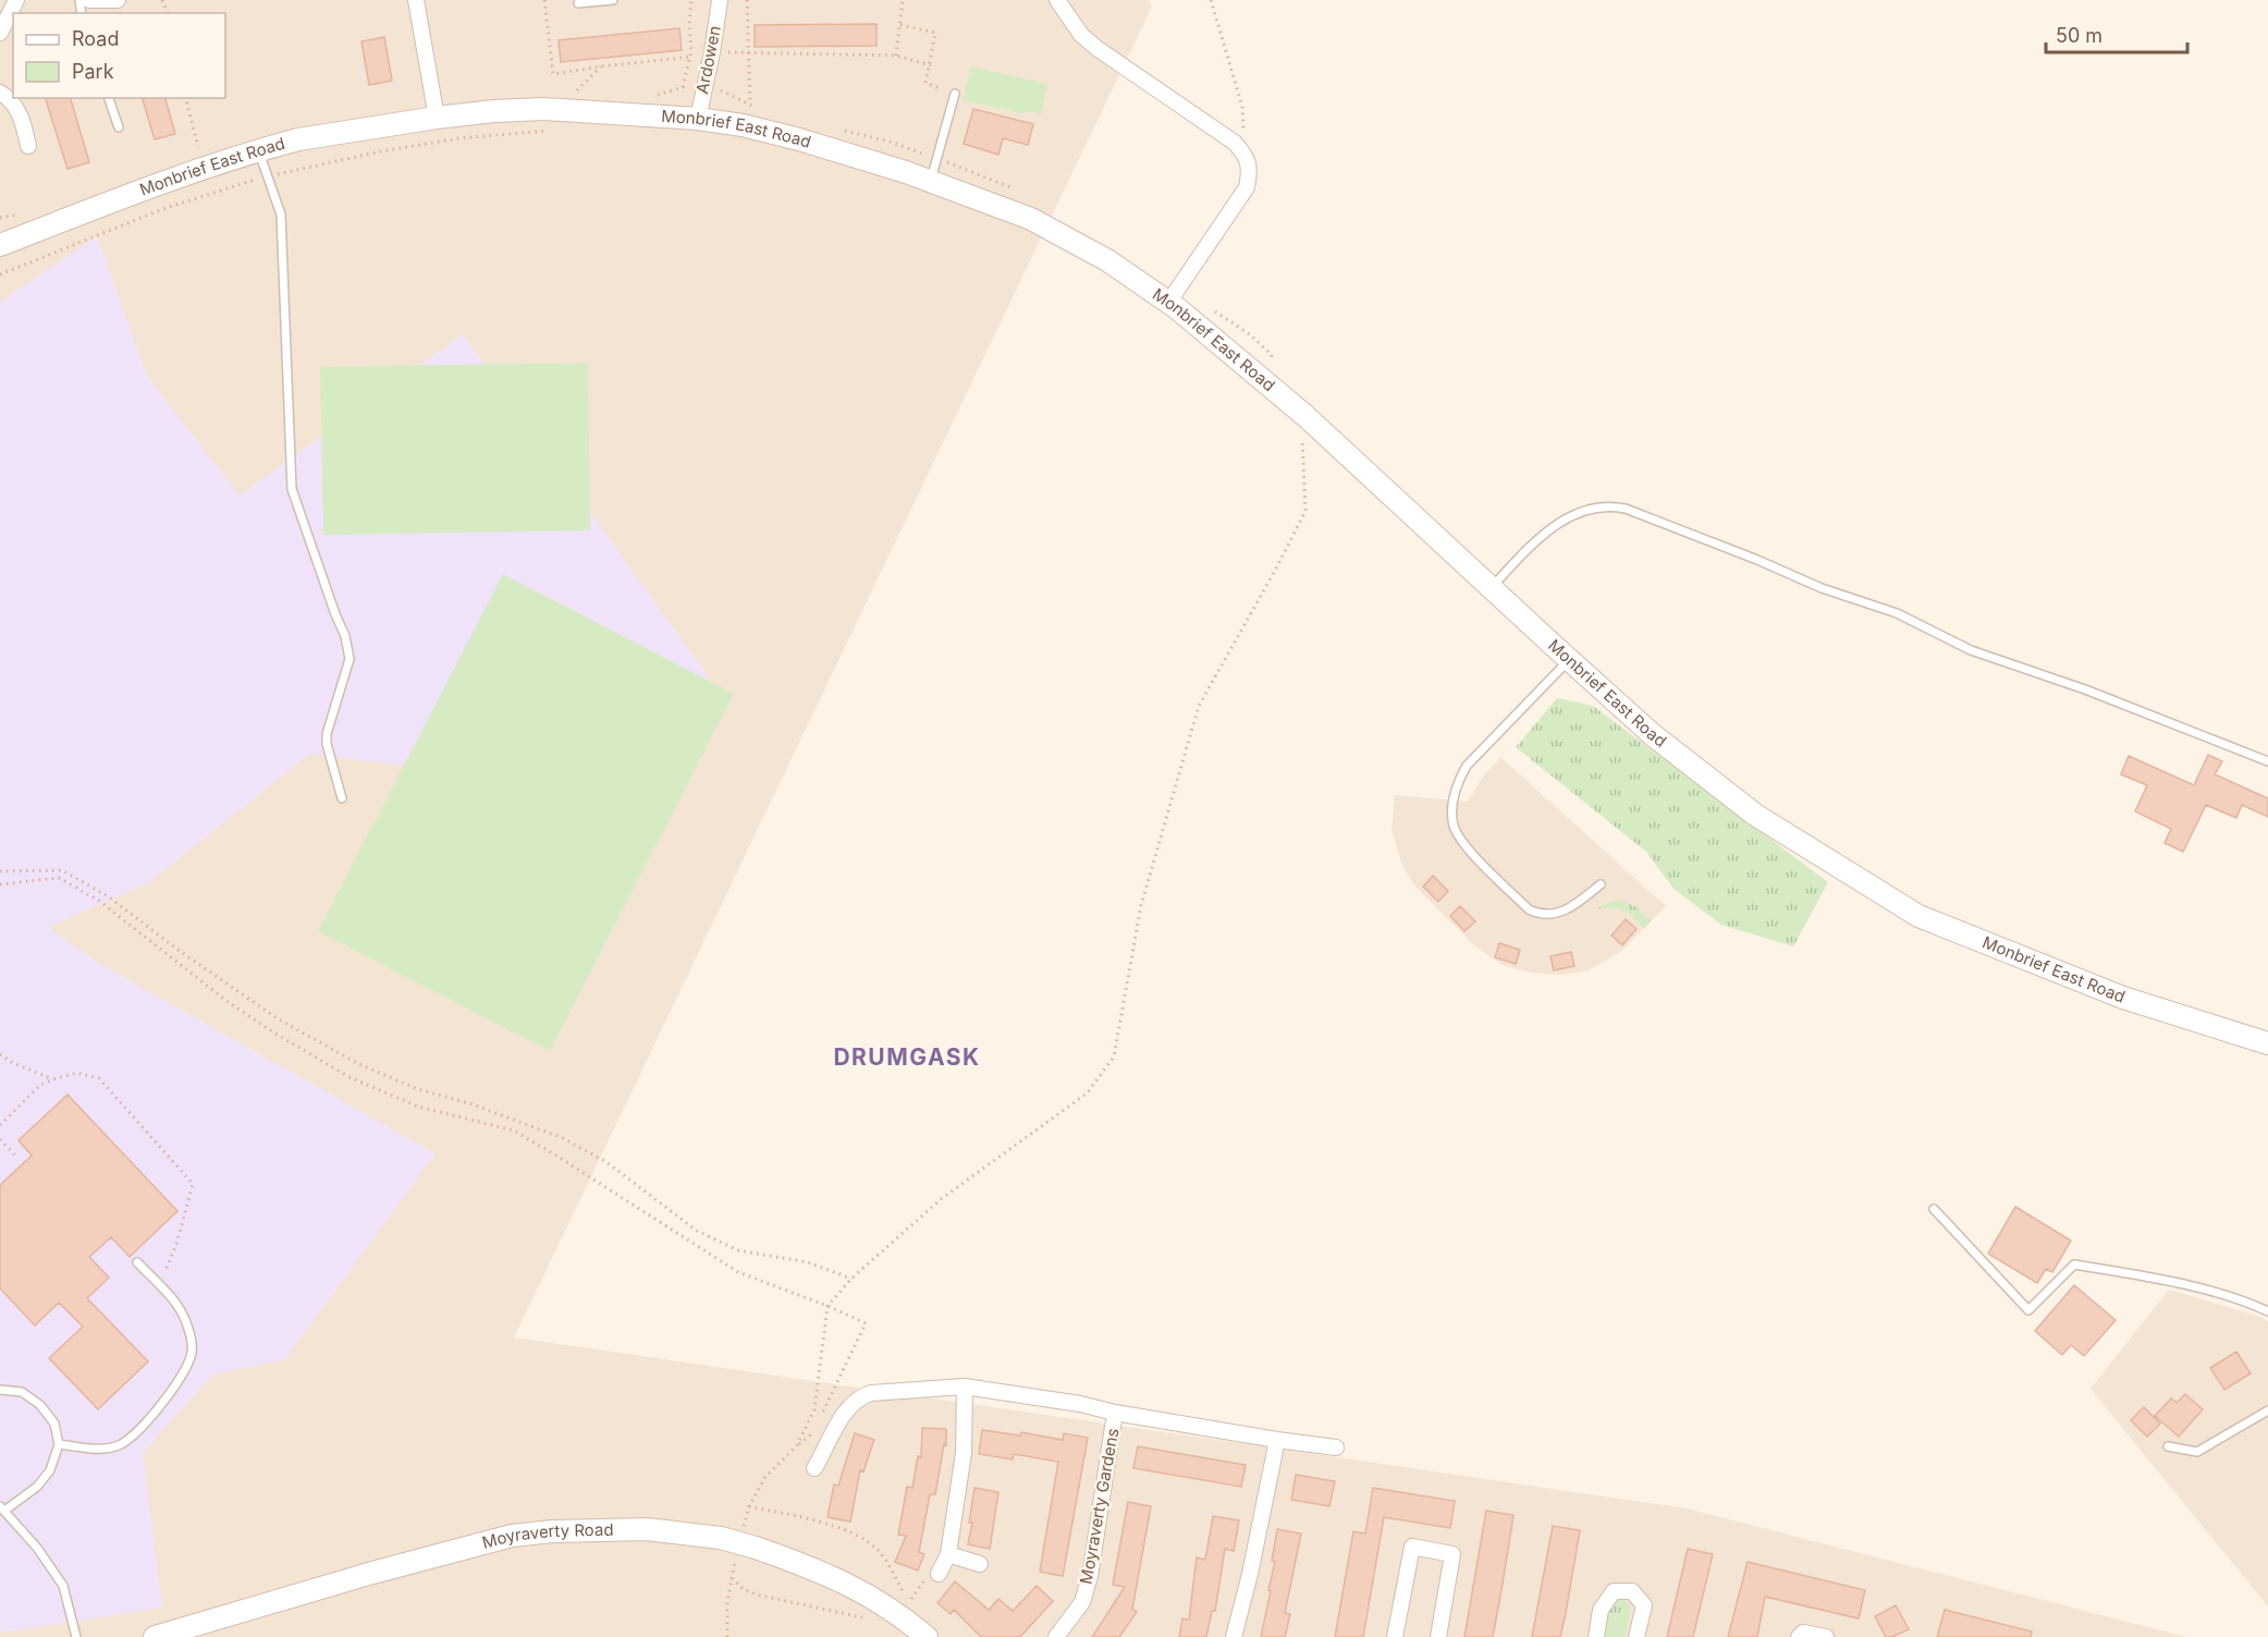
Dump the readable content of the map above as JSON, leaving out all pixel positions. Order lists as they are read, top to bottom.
{
  "streets": {
    "street": [
      "Ardowen",
      "Monbrief East Road",
      "Moyraverty Gardens",
      "Moyraverty Road"
    ]
  },
  "crossings": [
    ["Ardowen", "Monbrief East Road"]
  ],
  "districts": ["DRUMGASK"],
  "legend": ["Road", "Park"],
  "scale_bar": "50 m"
}
